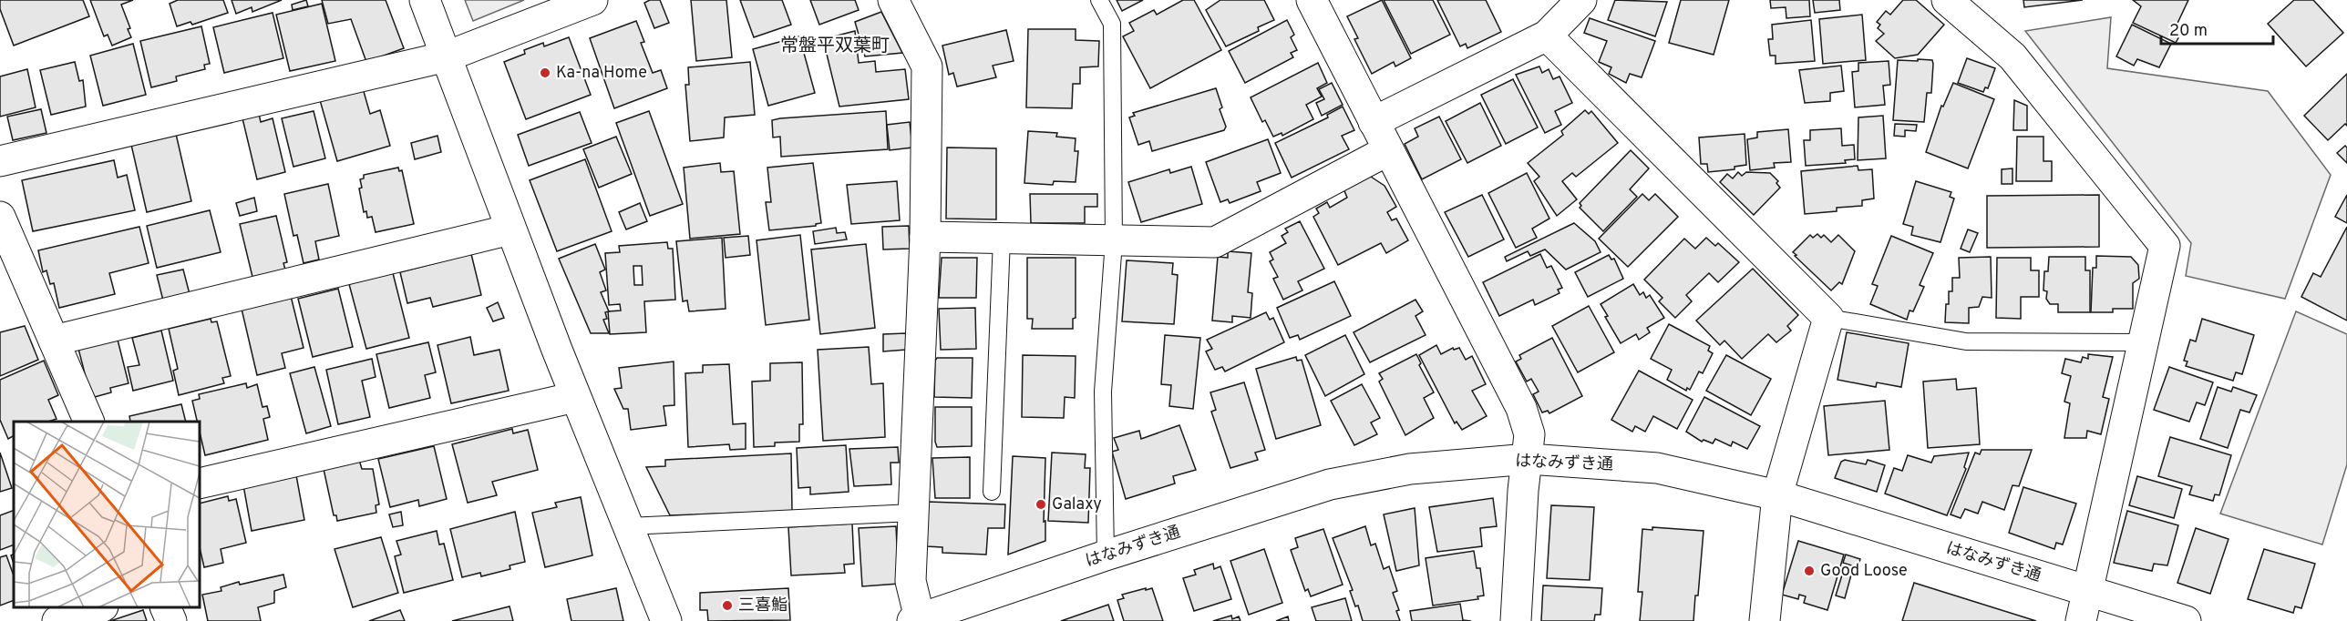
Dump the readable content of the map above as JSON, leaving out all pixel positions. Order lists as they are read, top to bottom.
{
  "streets": {
    "street": ["はなみずき通"]
  },
  "districts": ["常盤平双葉町"],
  "places": [
    "Ka-na Home",
    "Galaxy",
    "Good Loose",
    "三喜鮨"
  ],
  "scale_bar": "20 m"
}
